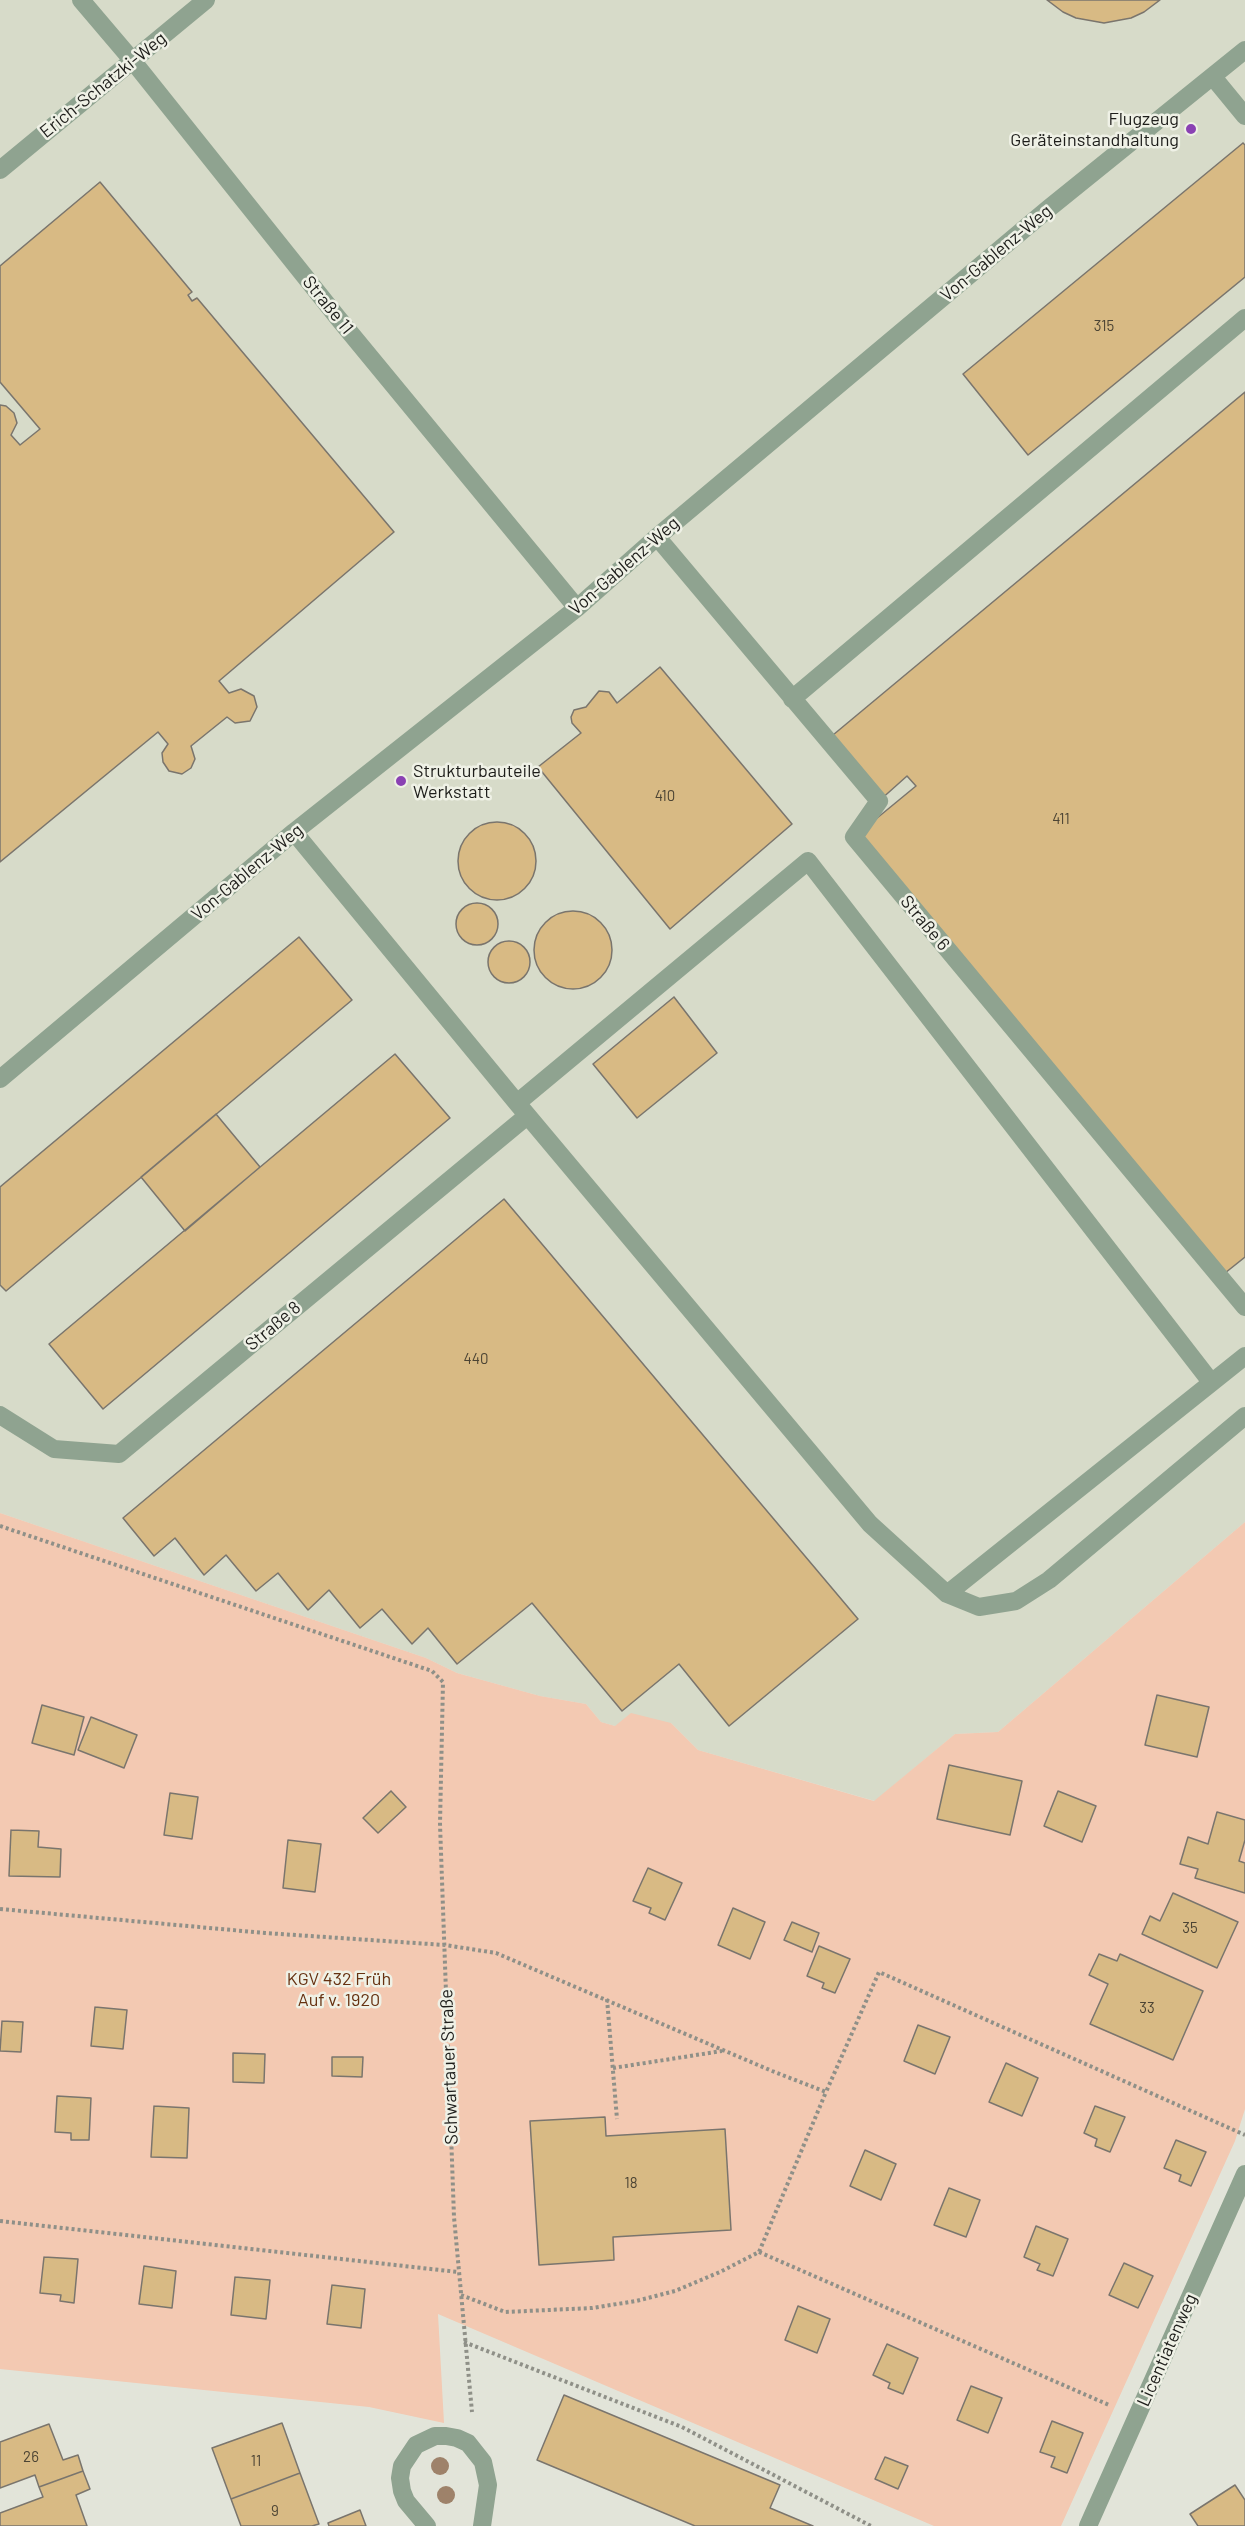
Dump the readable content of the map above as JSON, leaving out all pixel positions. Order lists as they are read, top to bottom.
{
  "streets": {
    "street": [
      "Erich-Schatzki-Weg",
      "Von-Gablenz-Weg",
      "Straße 11",
      "Straße 6",
      "Straße 8",
      "Licentiatenweg"
    ],
    "path": ["Schwartauer Straße"]
  },
  "crossings": [
    ["Erich-Schatzki-Weg", "Straße 11"],
    ["Von-Gablenz-Weg", "Straße 11"],
    ["Von-Gablenz-Weg", "Straße 6"]
  ],
  "parks": ["KGV 432 Früh Auf v. 1920"],
  "places": ["Flugzeug Geräteinstandhaltung", "Strukturbauteile Werkstatt"],
  "house_numbers": [
    "315",
    "410",
    "411",
    "440",
    "35",
    "33",
    "18",
    "26",
    "11",
    "9"
  ]
}
